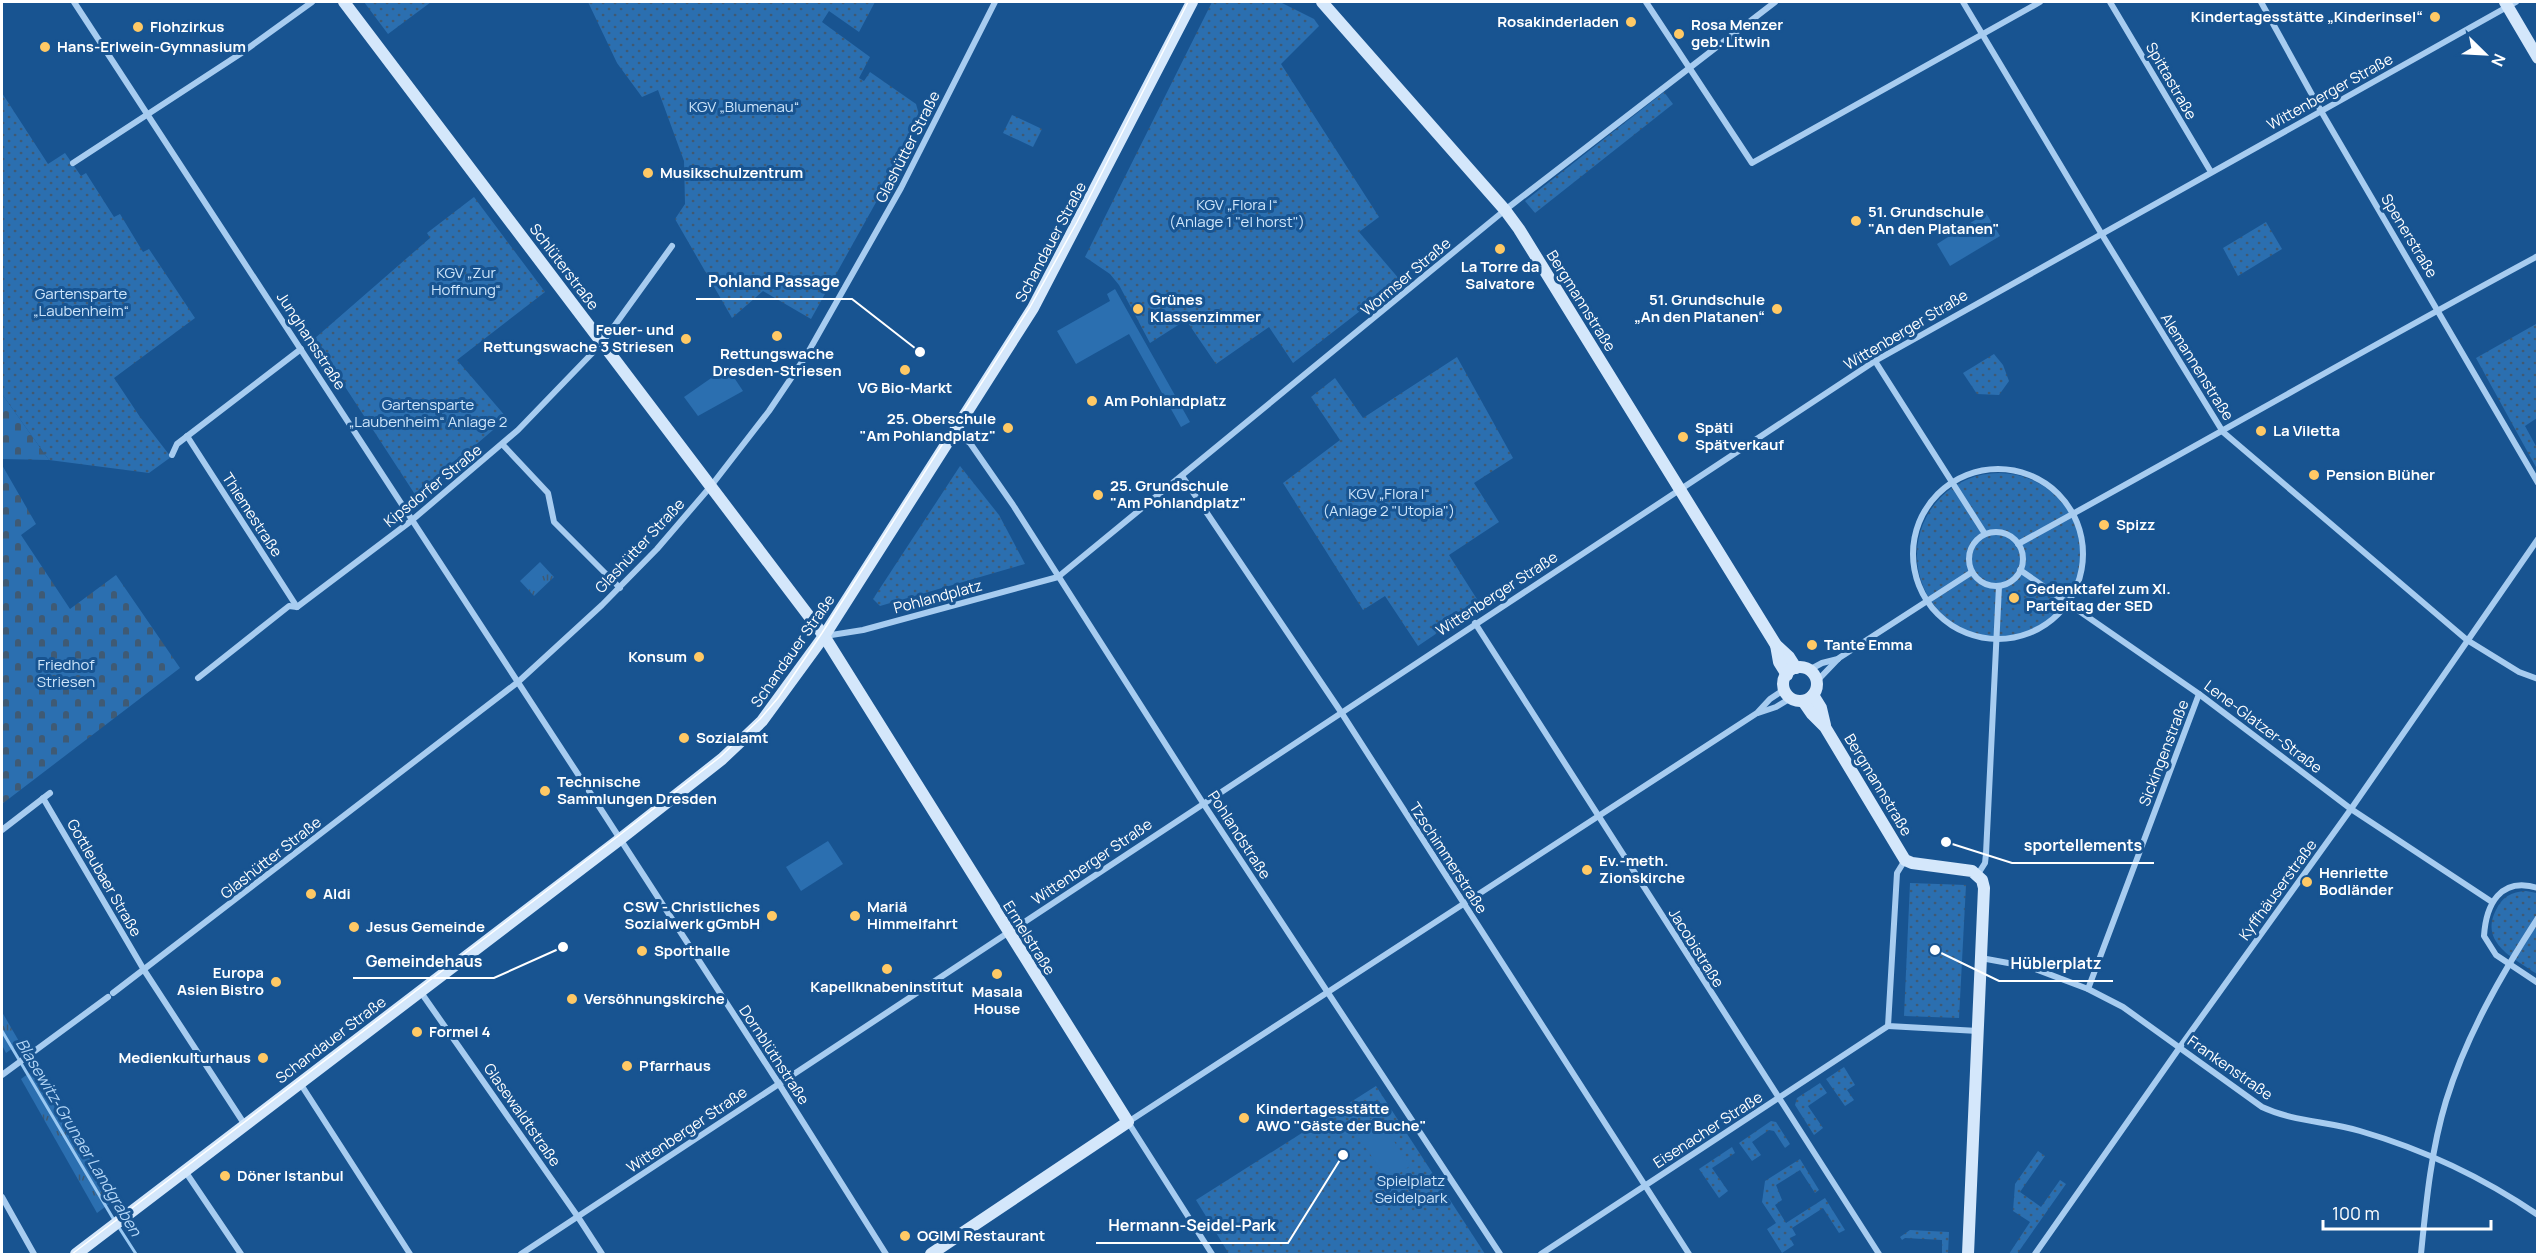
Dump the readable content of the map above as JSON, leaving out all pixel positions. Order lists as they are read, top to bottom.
{
  "streets": {
    "street": [
      "Spittastraße",
      "Wittenberger Straße",
      "Glashütter Straße",
      "Spenerstraße",
      "Schandauer Straße",
      "Schlüterstraße",
      "Wormser Straße",
      "Bergmannstraße",
      "Junghansstraße",
      "Alemannenstraße",
      "Kipsdorfer Straße",
      "Thiemestraße",
      "Pohlandplatz",
      "Lene-Glatzer-Straße",
      "Sickingenstraße",
      "Pohlandstraße",
      "Tzschimmerstraße",
      "Gottleubaer Straße",
      "Kyffhäuserstraße",
      "Ermelstraße",
      "Jacobistraße",
      "Dornblüthstraße",
      "Frankenstraße",
      "Glasewaldtstraße",
      "Eisenacher Straße"
    ]
  },
  "crossings": [
    ["Spittastraße", "Wittenberger Straße"],
    ["Wittenberger Straße", "Spenerstraße"],
    ["Wittenberger Straße", "Bergmannstraße"],
    ["Wittenberger Straße", "Alemannenstraße"],
    ["Wittenberger Straße", "Pohlandstraße"],
    ["Wittenberger Straße", "Tzschimmerstraße"],
    ["Wittenberger Straße", "Ermelstraße"],
    ["Wittenberger Straße", "Jacobistraße"],
    ["Wittenberger Straße", "Dornblüthstraße"],
    ["Wittenberger Straße", "Glasewaldtstraße"],
    ["Glashütter Straße", "Schlüterstraße"],
    ["Glashütter Straße", "Junghansstraße"],
    ["Glashütter Straße", "Gottleubaer Straße"],
    ["Schandauer Straße", "Schlüterstraße"],
    ["Schandauer Straße", "Junghansstraße"],
    ["Schandauer Straße", "Pohlandplatz"],
    ["Schandauer Straße", "Pohlandstraße"],
    ["Schandauer Straße", "Gottleubaer Straße"],
    ["Schandauer Straße", "Ermelstraße"],
    ["Schandauer Straße", "Dornblüthstraße"],
    ["Schandauer Straße", "Glasewaldtstraße"],
    ["Schlüterstraße", "Kipsdorfer Straße"],
    ["Schlüterstraße", "Pohlandplatz"],
    ["Schlüterstraße", "Ermelstraße"],
    ["Wormser Straße", "Bergmannstraße"],
    ["Wormser Straße", "Pohlandplatz"],
    ["Wormser Straße", "Pohlandstraße"],
    ["Wormser Straße", "Tzschimmerstraße"],
    ["Junghansstraße", "Kipsdorfer Straße"],
    ["Junghansstraße", "Dornblüthstraße"],
    ["Alemannenstraße", "Kyffhäuserstraße"],
    ["Kipsdorfer Straße", "Thiemestraße"],
    ["Pohlandplatz", "Pohlandstraße"],
    ["Pohlandplatz", "Ermelstraße"],
    ["Lene-Glatzer-Straße", "Sickingenstraße"],
    ["Lene-Glatzer-Straße", "Kyffhäuserstraße"],
    ["Sickingenstraße", "Frankenstraße"],
    ["Tzschimmerstraße", "Eisenacher Straße"],
    ["Kyffhäuserstraße", "Frankenstraße"],
    ["Jacobistraße", "Eisenacher Straße"]
  ],
  "water": ["Blasewitz‐Grunaer Landgraben"],
  "parks": [
    "KGV „Blumenau“",
    "KGV „Flora I“ (Anlage 1 \"el horst\")",
    "KGV „Zur Hoffnung“",
    "Gartensparte „Laubenheim“",
    "Gartensparte „Laubenheim“ Anlage 2",
    "KGV „Flora I“ (Anlage 2 \"Utopia\")",
    "Friedhof Striesen",
    "Spielplatz Seidelpark"
  ],
  "places": [
    "Kindertagesstätte „Kinderinsel“",
    "Rosakinderladen",
    "Flohzirkus",
    "Rosa Menzer geb. Litwin",
    "Hans-Erlwein-Gymnasium",
    "Musikschulzentrum",
    "51. Grundschule \"An den Platanen\"",
    "La Torre da Salvatore",
    "Grünes Klassenzimmer",
    "51. Grundschule „An den Platanen“",
    "Rettungswache Dresden-Striesen",
    "Feuer- und Rettungswache 3 Striesen",
    "Pohland Passage",
    "VG Bio-Markt",
    "Am Pohlandplatz",
    "25. Oberschule \"Am Pohlandplatz\"",
    "La Viletta",
    "Späti Spätverkauf",
    "Pension Blüher",
    "25. Grundschule \"Am Pohlandplatz\"",
    "Spizz",
    "Gedenktafel zum XI. Parteitag der SED",
    "Tante Emma",
    "Konsum",
    "Sozialamt",
    "Technische Sammlungen Dresden",
    "sportellements",
    "Ev.-meth. Zionskirche",
    "Henriette Bodländer",
    "Aldi",
    "CSW - Christliches Sozialwerk gGmbH",
    "Mariä Himmelfahrt",
    "Jesus Gemeinde",
    "Gemeindehaus",
    "Hüblerplatz",
    "Sporthalle",
    "Kapellknabeninstitut",
    "Masala House",
    "Europa Asien Bistro",
    "Versöhnungskirche",
    "Formel 4",
    "Medienkulturhaus",
    "Pfarrhaus",
    "Kindertagesstätte AWO \"Gäste der Buche\"",
    "Hermann-Seidel-Park",
    "Döner Istanbul",
    "OGIMI Restaurant"
  ],
  "scale_bar": "100 m",
  "north": "bottom right"
}
